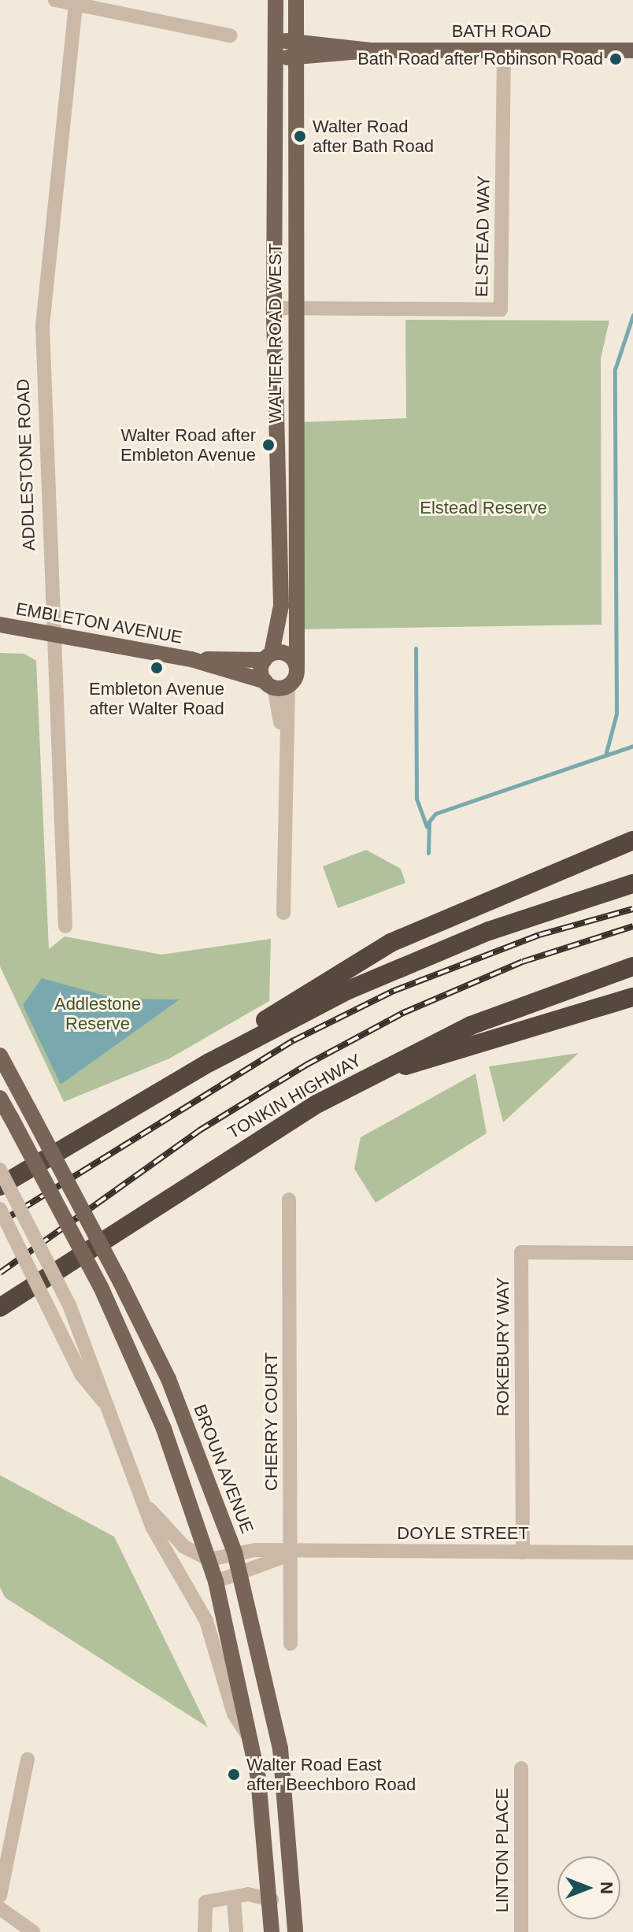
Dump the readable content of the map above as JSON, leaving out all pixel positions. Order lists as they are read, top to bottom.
{
  "streets": {
    "highway": ["TONKIN HIGHWAY"],
    "main road": [
      "BATH ROAD",
      "WALTER ROAD WEST",
      "EMBLETON AVENUE",
      "BROUN AVENUE"
    ],
    "street": [
      "ELSTEAD WAY",
      "ADDLESTONE ROAD",
      "ROKEBURY WAY",
      "CHERRY COURT",
      "DOYLE STREET",
      "LINTON PLACE"
    ]
  },
  "crossings": [
    ["BATH ROAD", "ELSTEAD WAY"],
    ["BATH ROAD", "WALTER ROAD WEST"],
    ["ELSTEAD WAY", "WALTER ROAD WEST"],
    ["WALTER ROAD WEST", "EMBLETON AVENUE"],
    ["ADDLESTONE ROAD", "EMBLETON AVENUE"],
    ["ROKEBURY WAY", "DOYLE STREET"],
    ["CHERRY COURT", "DOYLE STREET"],
    ["BROUN AVENUE", "DOYLE STREET"]
  ],
  "parks": ["Elstead Reserve", "Addlestone Reserve"],
  "places": [
    "Bath Road after Robinson Road",
    "Walter Road after Bath Road",
    "Walter Road after Embleton Avenue",
    "Embleton Avenue after Walter Road",
    "Walter Road East after Beechboro Road"
  ],
  "north": "right"
}
